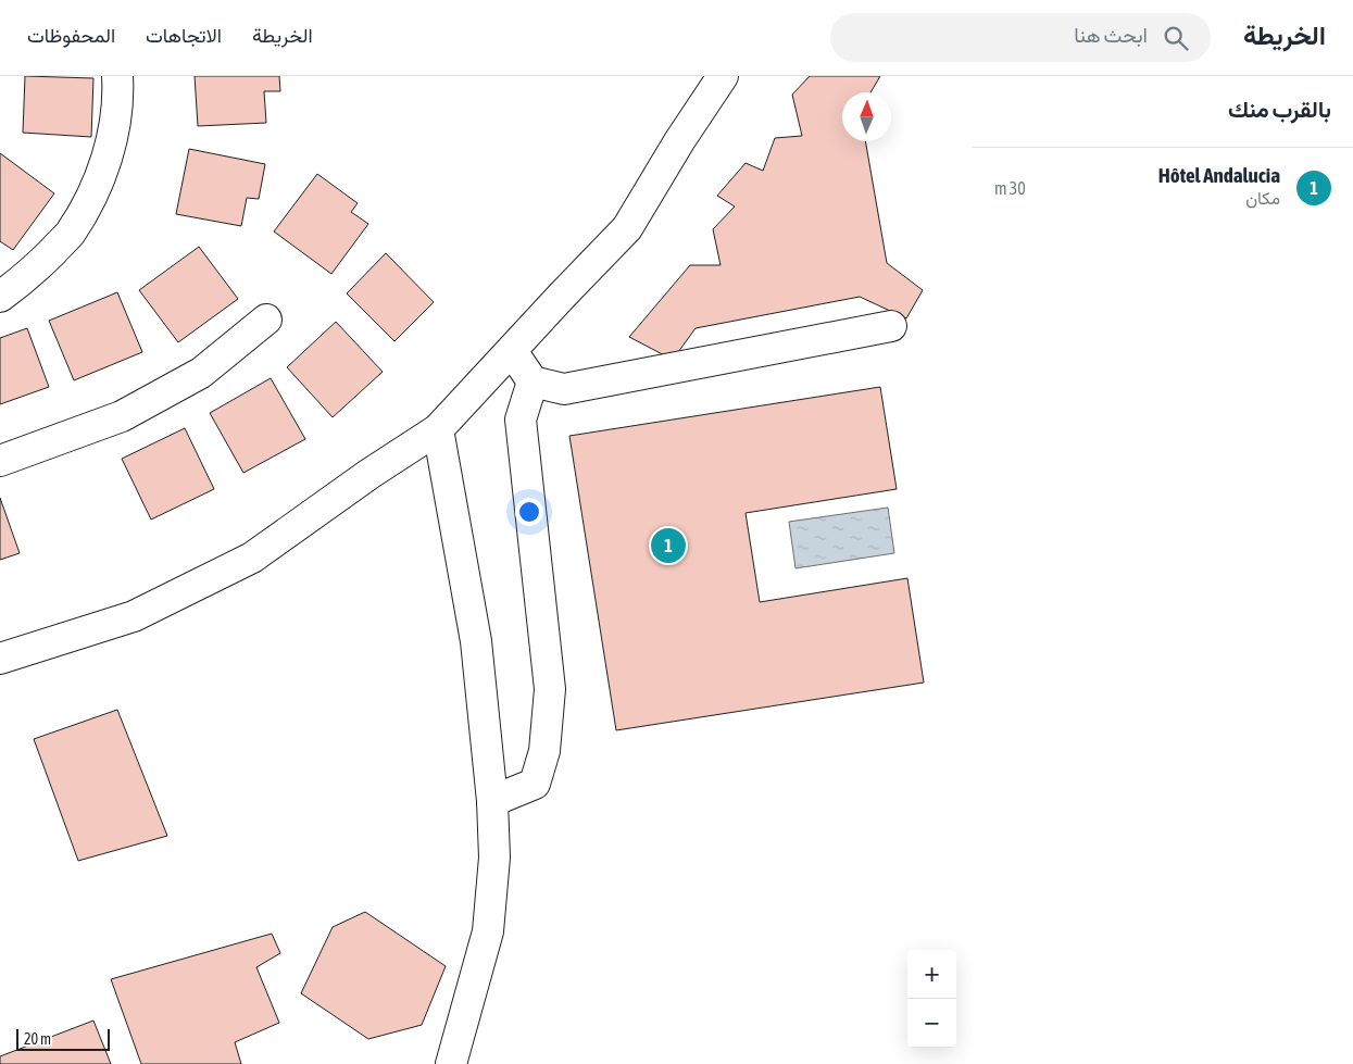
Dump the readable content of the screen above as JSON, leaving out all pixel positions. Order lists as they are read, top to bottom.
{
  "scale_bar": "20 m",
  "north": "top",
  "page": {
    "header": "الخريطة",
    "search": "ابحث هنا",
    "nav": ["الخريطة", "الاتجاهات", "المحفوظات"],
    "heading": "بالقرب منك",
    "list": [
      {
        "mark": "1",
        "name": "Hôtel Andalucia",
        "note": "مكان",
        "value": "30 m"
      }
    ],
    "pins": "1",
    "map_buttons": ["+", "−"],
    "scale": "20 m"
  }
}
